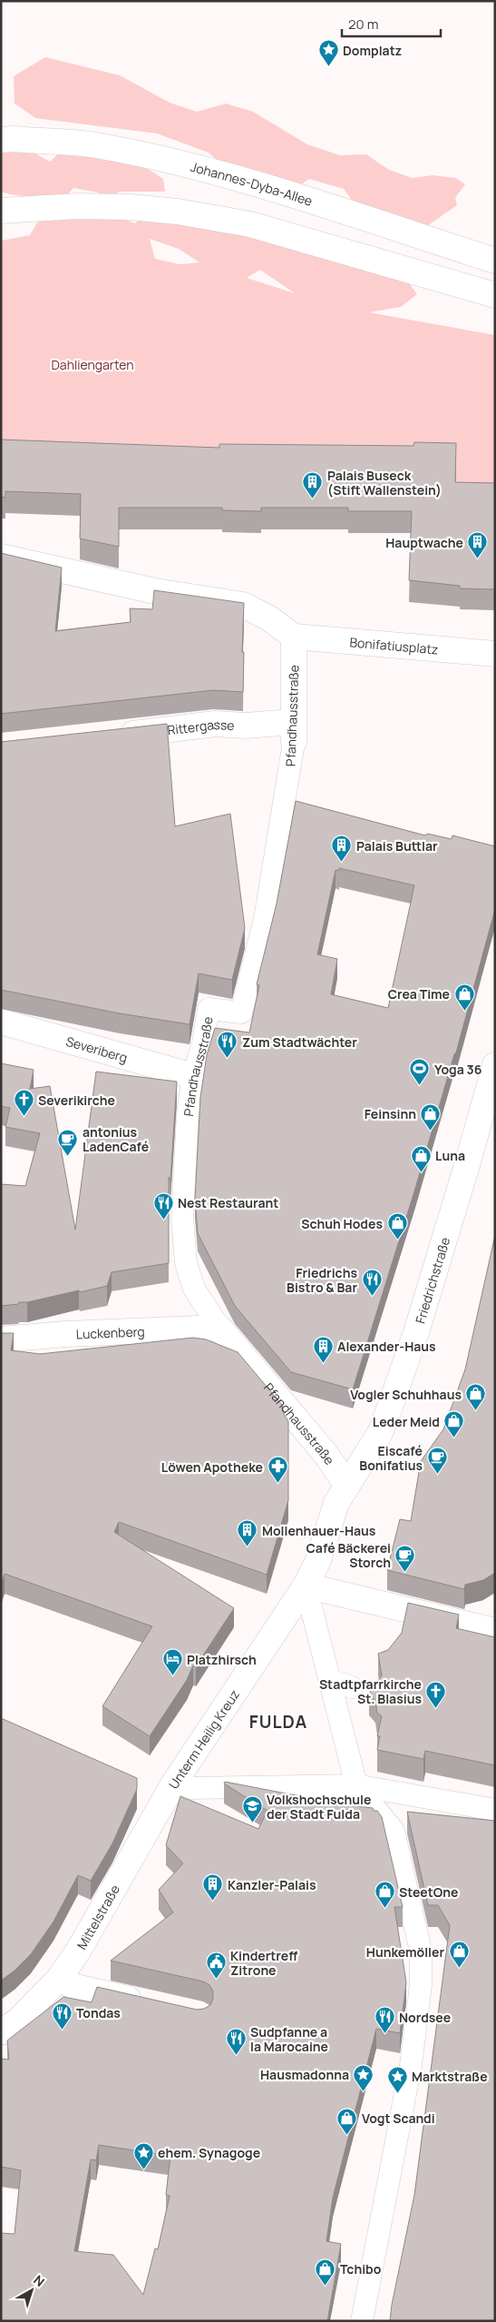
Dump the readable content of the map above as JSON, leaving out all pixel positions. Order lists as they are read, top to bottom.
{
  "streets": {
    "street": [
      "Johannes-Dyba-Allee",
      "Bonifatiusplatz",
      "Pfandhausstraße",
      "Rittergasse",
      "Severiberg",
      "Friedrichstraße",
      "Luckenberg",
      "Unterm Heilig Kreuz",
      "Mittelstraße"
    ]
  },
  "crossings": [
    ["Bonifatiusplatz", "Pfandhausstraße"],
    ["Pfandhausstraße", "Rittergasse"],
    ["Pfandhausstraße", "Severiberg"],
    ["Pfandhausstraße", "Friedrichstraße"],
    ["Pfandhausstraße", "Luckenberg"],
    ["Pfandhausstraße", "Unterm Heilig Kreuz"],
    ["Friedrichstraße", "Unterm Heilig Kreuz"],
    ["Unterm Heilig Kreuz", "Mittelstraße"]
  ],
  "districts": ["FULDA"],
  "parks": ["Dahliengarten"],
  "places": {
    "place": [
      "Domplatz",
      "Hausmadonna",
      "Marktstraße",
      "ehem. Synagoge"
    ],
    "building": [
      "Palais Buseck (Stift Wallenstein)",
      "Hauptwache",
      "Palais Buttlar",
      "Alexander-Haus",
      "Mollenhauer-Haus",
      "Kanzler-Palais"
    ],
    "shop": [
      "Crea Time",
      "Feinsinn",
      "Luna",
      "Schuh Hodes",
      "Vogler Schuhhaus",
      "Leder Meid",
      "SteetOne",
      "Hunkemöller",
      "Vogt Scandi",
      "Tchibo"
    ],
    "restaurant": [
      "Zum Stadtwächter",
      "Nest Restaurant",
      "Friedrichs Bistro & Bar",
      "Tondas",
      "Nordsee",
      "Sudpfanne a la Marocaine"
    ],
    "sports": ["Yoga 36"],
    "church": ["Severikirche", "Stadtpfarrkirche St. Blasius"],
    "cafe": ["antonius LadenCafé", "Eiscafé Bonifatius", "Café Bäckerei Storch"],
    "pharmacy": ["Löwen Apotheke"],
    "hotel": ["Platzhirsch"],
    "school or university": ["Volkshochschule der Stadt Fulda"],
    "public building": ["Kindertreff Zitrone"]
  },
  "scale_bar": "20 m",
  "north": "top right"
}
